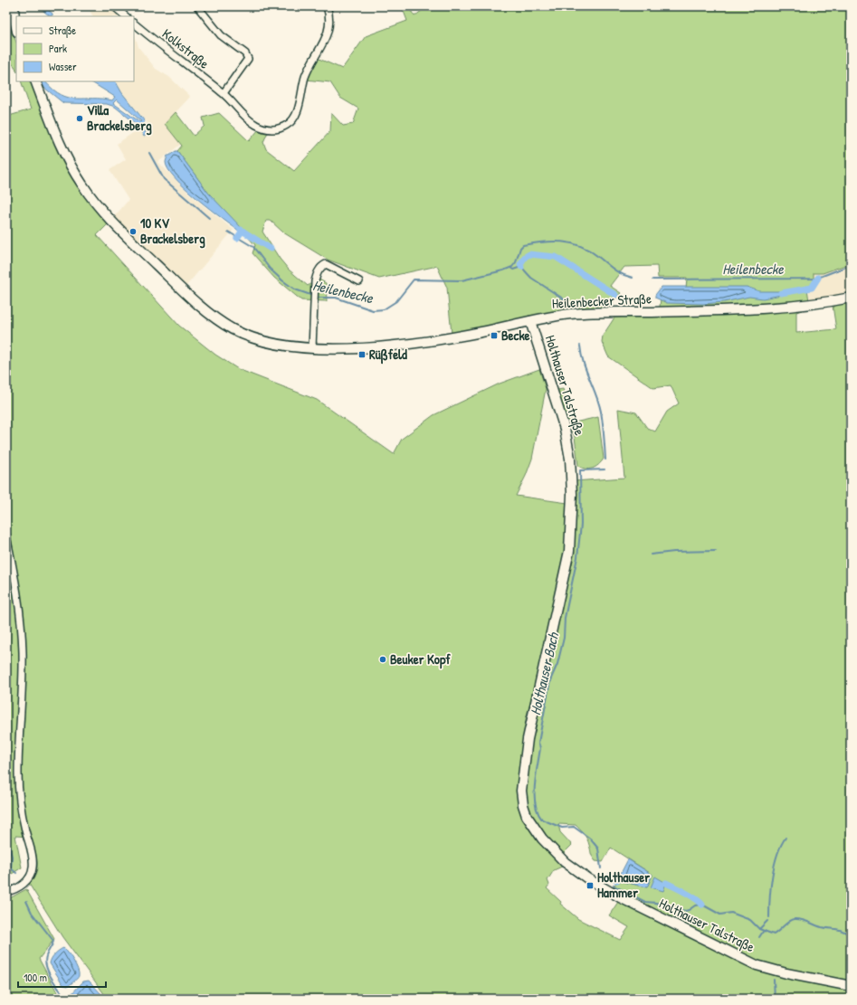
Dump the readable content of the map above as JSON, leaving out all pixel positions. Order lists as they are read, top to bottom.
{
  "streets": {
    "main road": ["Heilenbecker Straße", "Holthauser Talstraße"],
    "street": ["Kolkstraße"]
  },
  "crossings": [
    ["Heilenbecker Straße", "Holthauser Talstraße"]
  ],
  "water": ["Heilenbecke", "Holthauser Bach"],
  "places": {
    "other": ["Villa Brackelsberg", "10 KV Brackelsberg", "Beuker Kopf"],
    "transit": ["Becke", "Rüßfeld", "Holthauser Hammer"]
  },
  "legend": ["Straße", "Park", "Wasser"],
  "scale_bar": "100 m"
}
